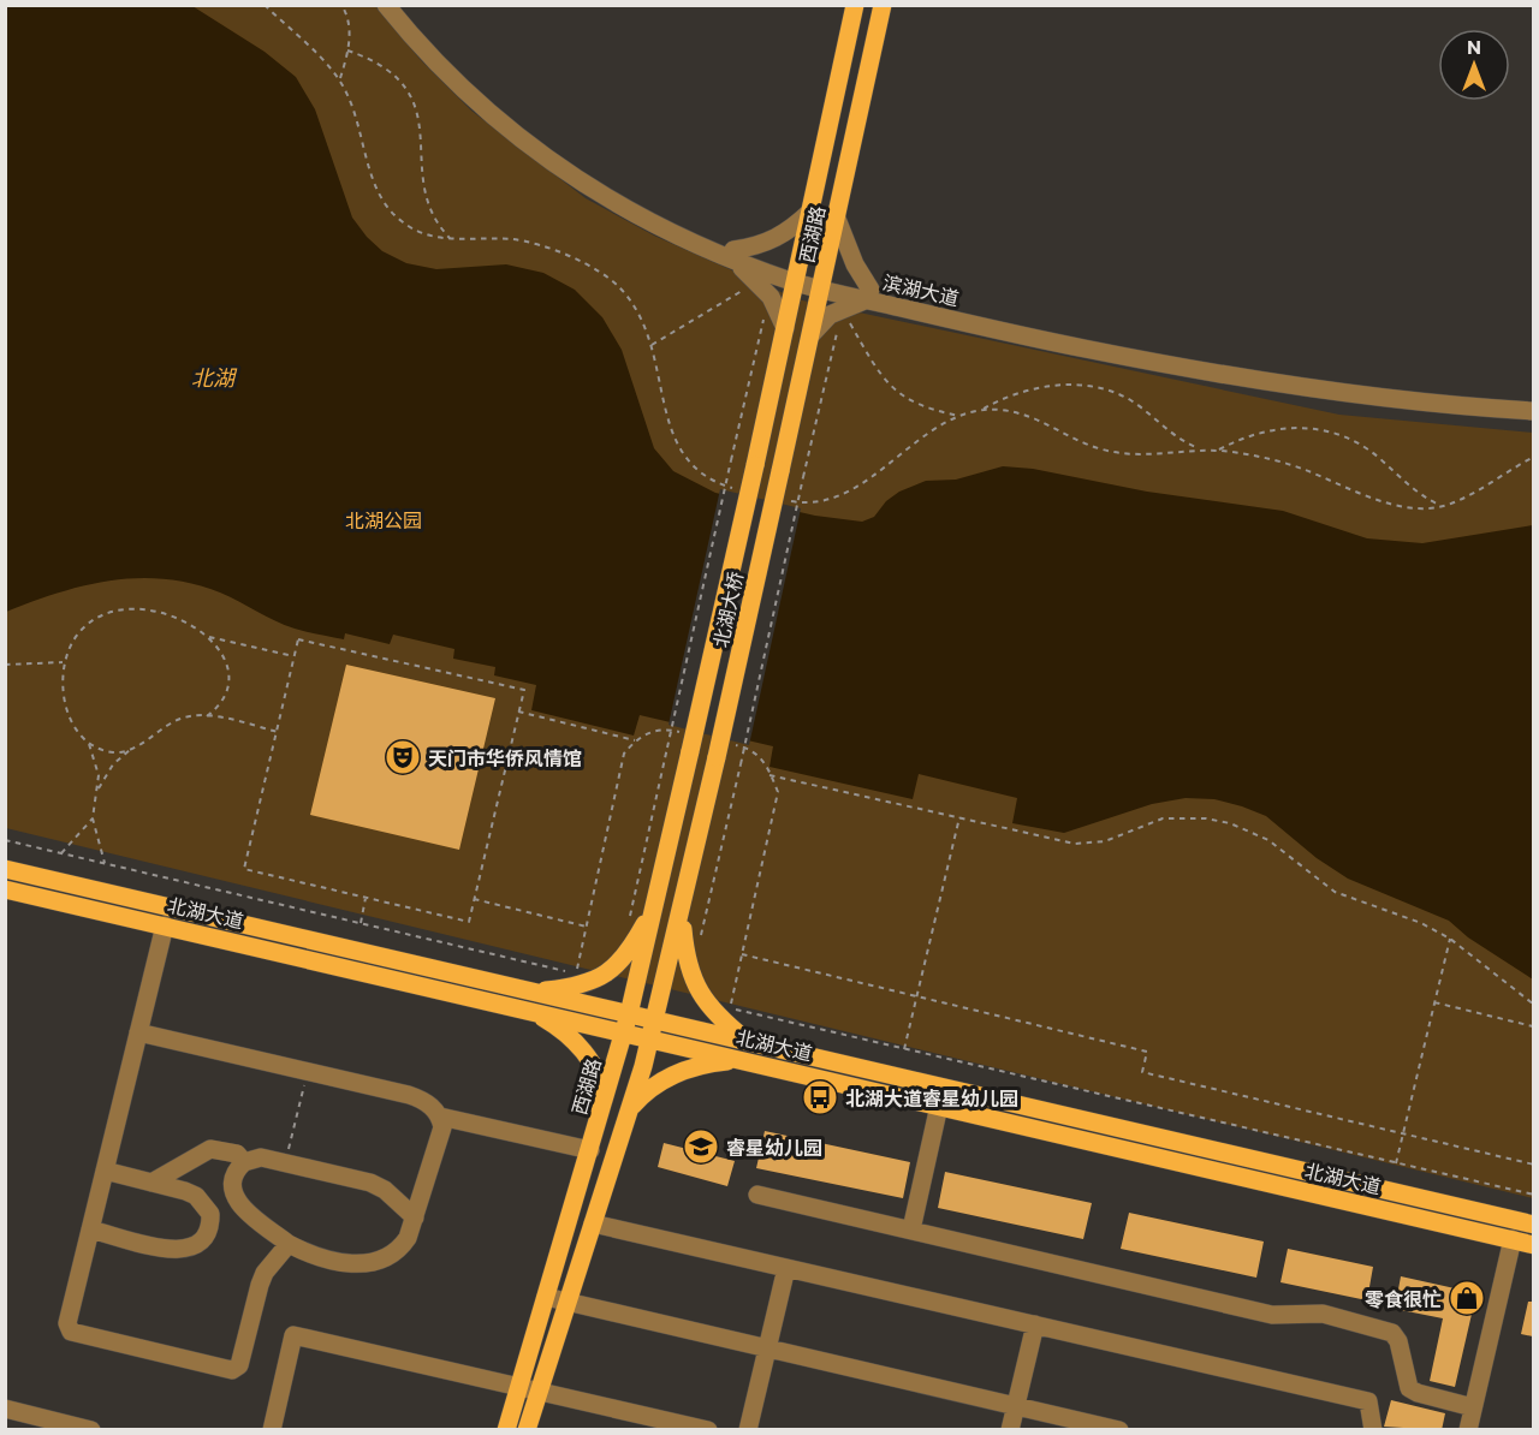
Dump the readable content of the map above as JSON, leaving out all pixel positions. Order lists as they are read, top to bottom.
{
  "streets": {
    "main road": ["西湖路", "北湖大桥", "北湖大道"],
    "street": ["滨湖大道"]
  },
  "crossings": [
    ["西湖路", "滨湖大道"],
    ["西湖路", "北湖大桥"],
    ["西湖路", "北湖大道"]
  ],
  "water": ["北湖"],
  "parks": ["北湖公园"],
  "places": {
    "theatre": ["天门市华侨风情馆"],
    "bus stop": ["北湖大道睿星幼儿园"],
    "school or university": ["睿星幼儿园"],
    "shop": ["零食很忙"]
  },
  "north": "top"
}
